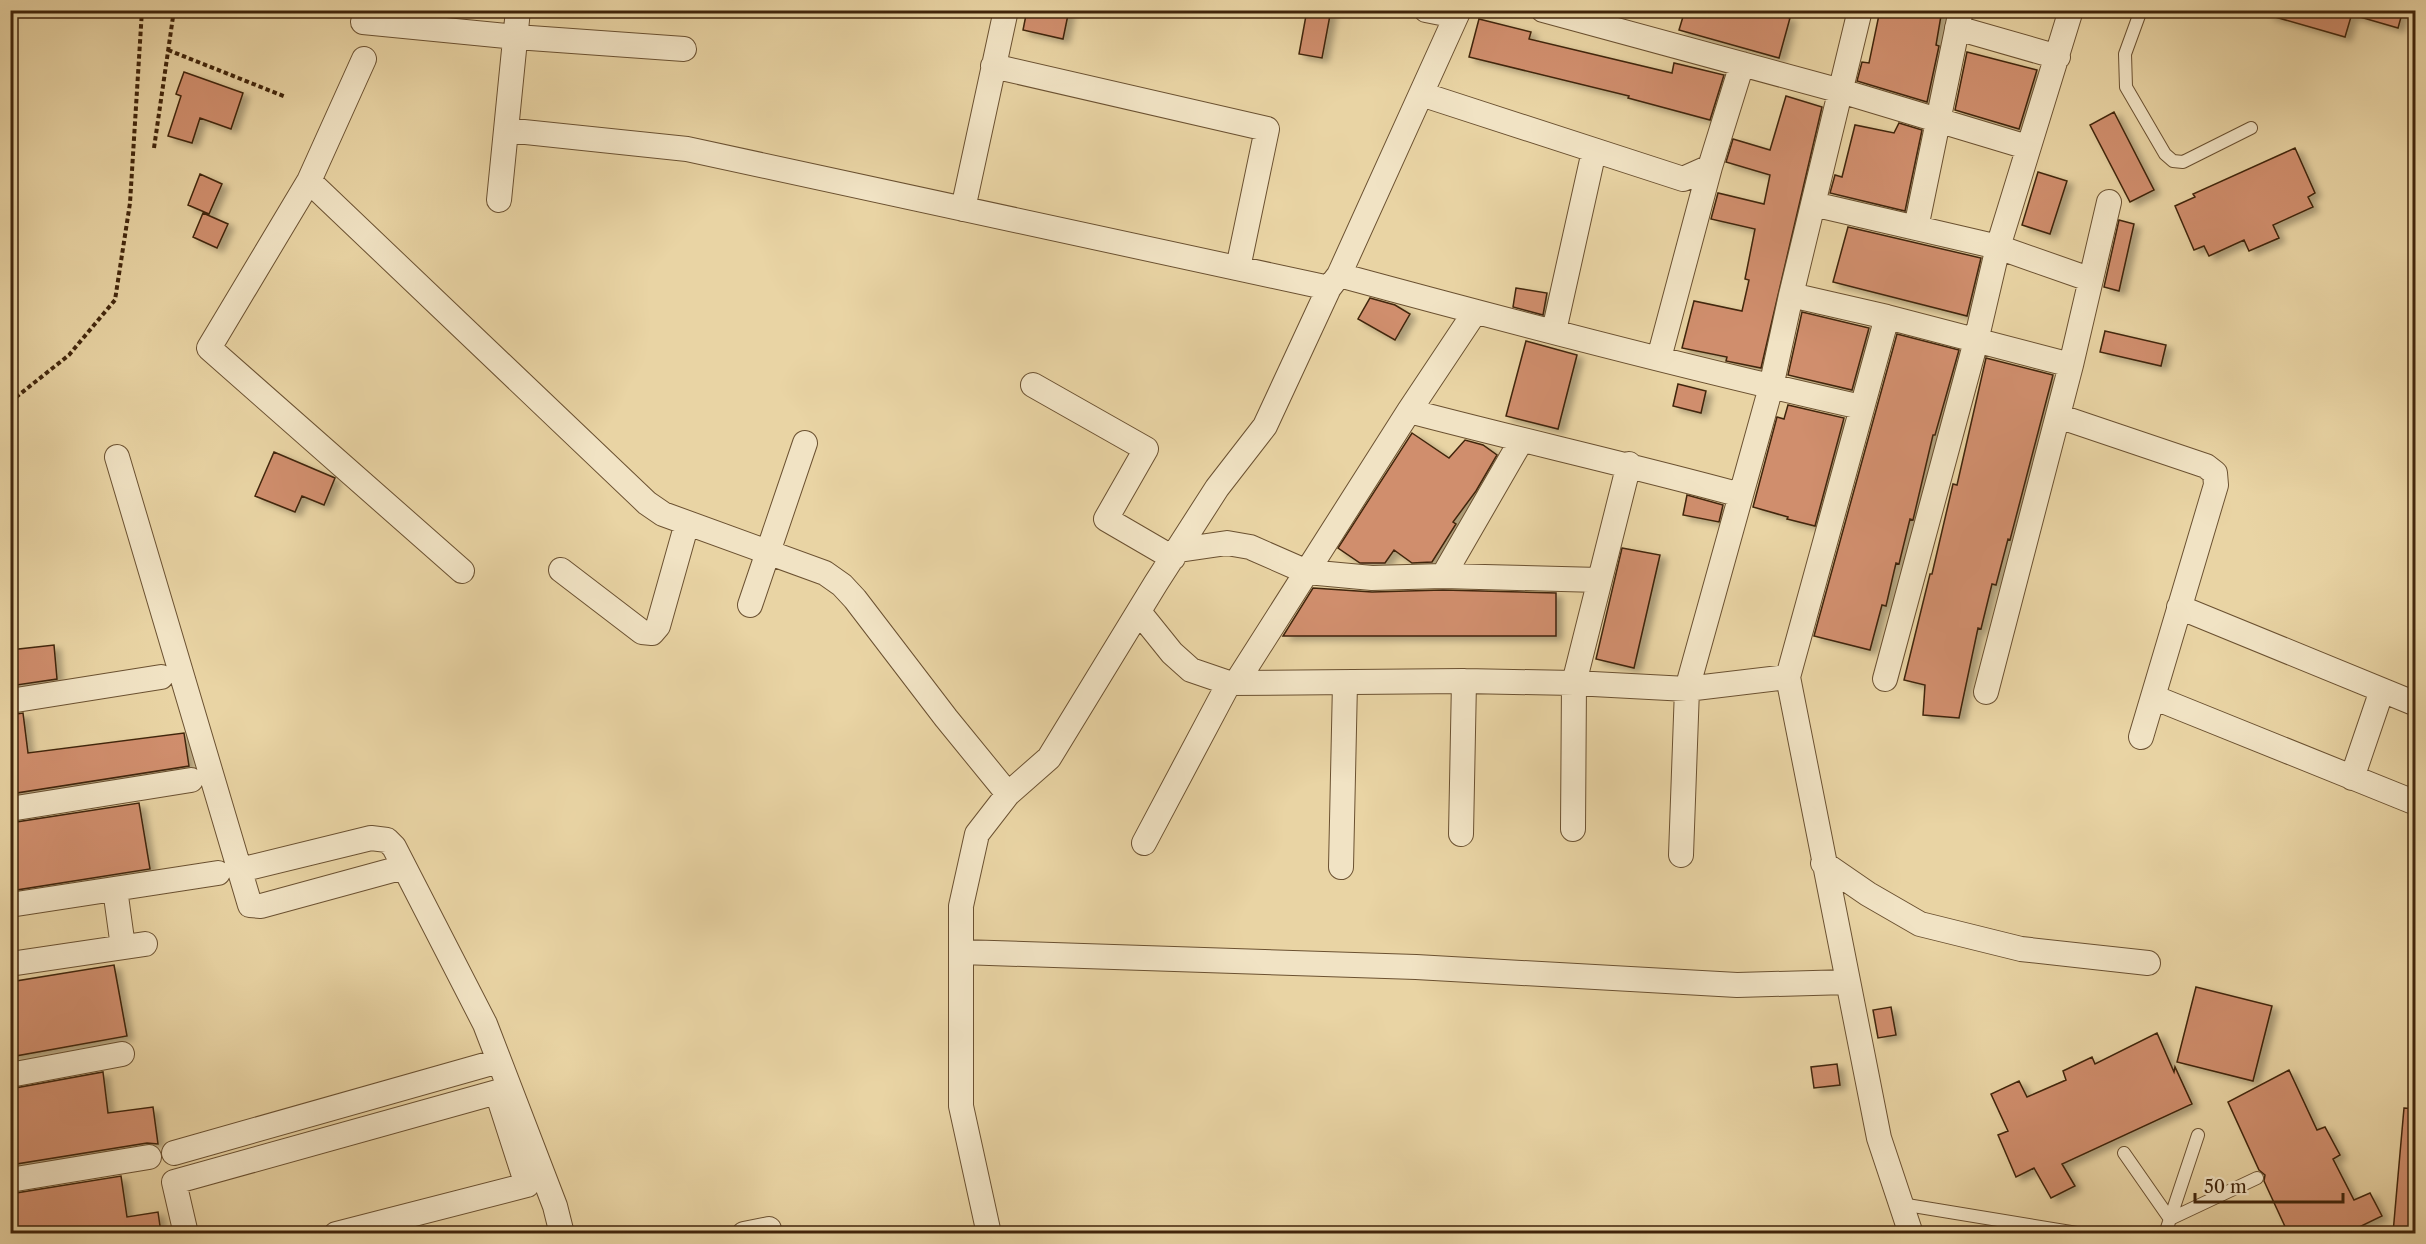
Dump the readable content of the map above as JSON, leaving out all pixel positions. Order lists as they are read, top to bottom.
{
  "scale_bar": "50 m"
}
